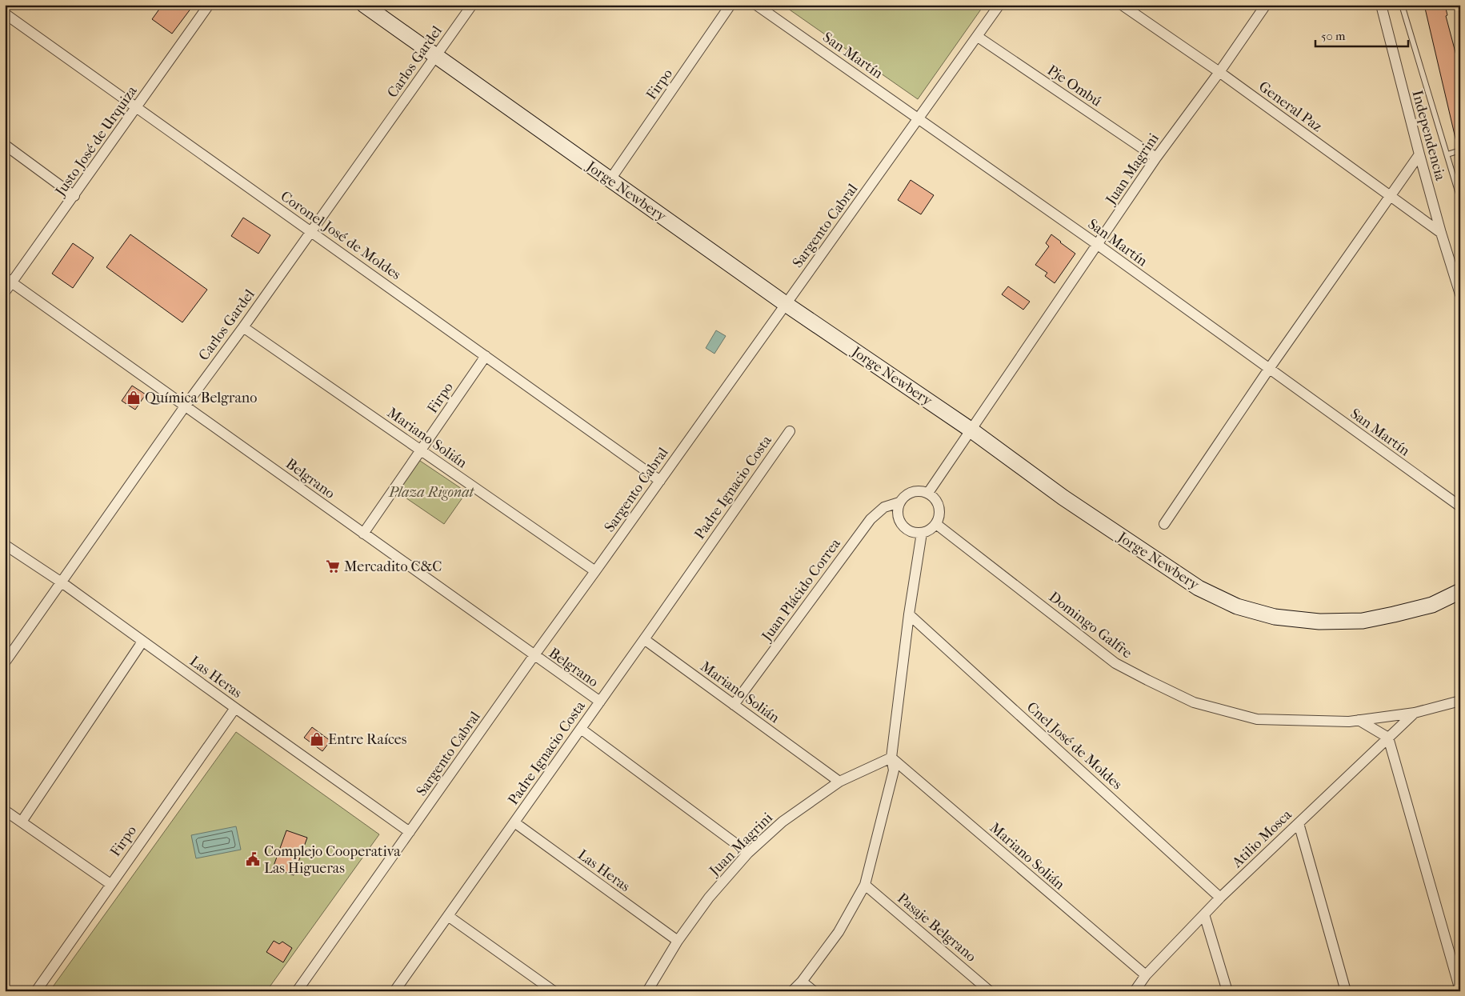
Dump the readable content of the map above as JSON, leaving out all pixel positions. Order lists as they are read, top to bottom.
{
  "streets": {
    "main road": ["Jorge Newbery"],
    "street": [
      "San Martín",
      "Carlos Gardel",
      "Firpo",
      "Pje Ombú",
      "General Paz",
      "Independencia",
      "Justo José de Urquiza",
      "Juan Magrini",
      "Sargento Cabral",
      "Coronel José de Moldes",
      "Mariano Solián",
      "Belgrano",
      "Padre Ignacio Costa",
      "Juan Plácido Correa",
      "Domingo Galfre",
      "Las Heras",
      "Cnel José de Moldes",
      "Atilio Mosca",
      "Pasaje Belgrano"
    ]
  },
  "crossings": [
    ["San Martín", "Juan Magrini"],
    ["San Martín", "Sargento Cabral"],
    ["Carlos Gardel", "Jorge Newbery"],
    ["Carlos Gardel", "Coronel José de Moldes"],
    ["Carlos Gardel", "Mariano Solián"],
    ["Carlos Gardel", "Belgrano"],
    ["Carlos Gardel", "Las Heras"],
    ["Firpo", "Jorge Newbery"],
    ["Firpo", "Coronel José de Moldes"],
    ["Firpo", "Mariano Solián"],
    ["Firpo", "Belgrano"],
    ["Firpo", "Las Heras"],
    ["Pje Ombú", "Juan Magrini"],
    ["Pje Ombú", "Sargento Cabral"],
    ["General Paz", "Independencia"],
    ["General Paz", "Juan Magrini"],
    ["Justo José de Urquiza", "Coronel José de Moldes"],
    ["Justo José de Urquiza", "Belgrano"],
    ["Juan Magrini", "Jorge Newbery"],
    ["Juan Magrini", "Mariano Solián"],
    ["Juan Magrini", "Juan Plácido Correa"],
    ["Juan Magrini", "Domingo Galfre"],
    ["Juan Magrini", "Las Heras"],
    ["Jorge Newbery", "Sargento Cabral"],
    ["Sargento Cabral", "Coronel José de Moldes"],
    ["Sargento Cabral", "Mariano Solián"],
    ["Sargento Cabral", "Belgrano"],
    ["Sargento Cabral", "Las Heras"],
    ["Mariano Solián", "Padre Ignacio Costa"],
    ["Mariano Solián", "Juan Plácido Correa"],
    ["Mariano Solián", "Atilio Mosca"],
    ["Belgrano", "Padre Ignacio Costa"],
    ["Padre Ignacio Costa", "Las Heras"],
    ["Juan Plácido Correa", "Domingo Galfre"],
    ["Domingo Galfre", "Atilio Mosca"],
    ["Cnel José de Moldes", "Atilio Mosca"]
  ],
  "parks": ["Plaza Rigonat"],
  "places": {
    "shop": ["Química Belgrano", "Entre Raíces"],
    "supermarket": ["Mercadito C&C"],
    "public building": ["Complejo Cooperativa Las Higueras"]
  },
  "scale_bar": "50 m"
}
